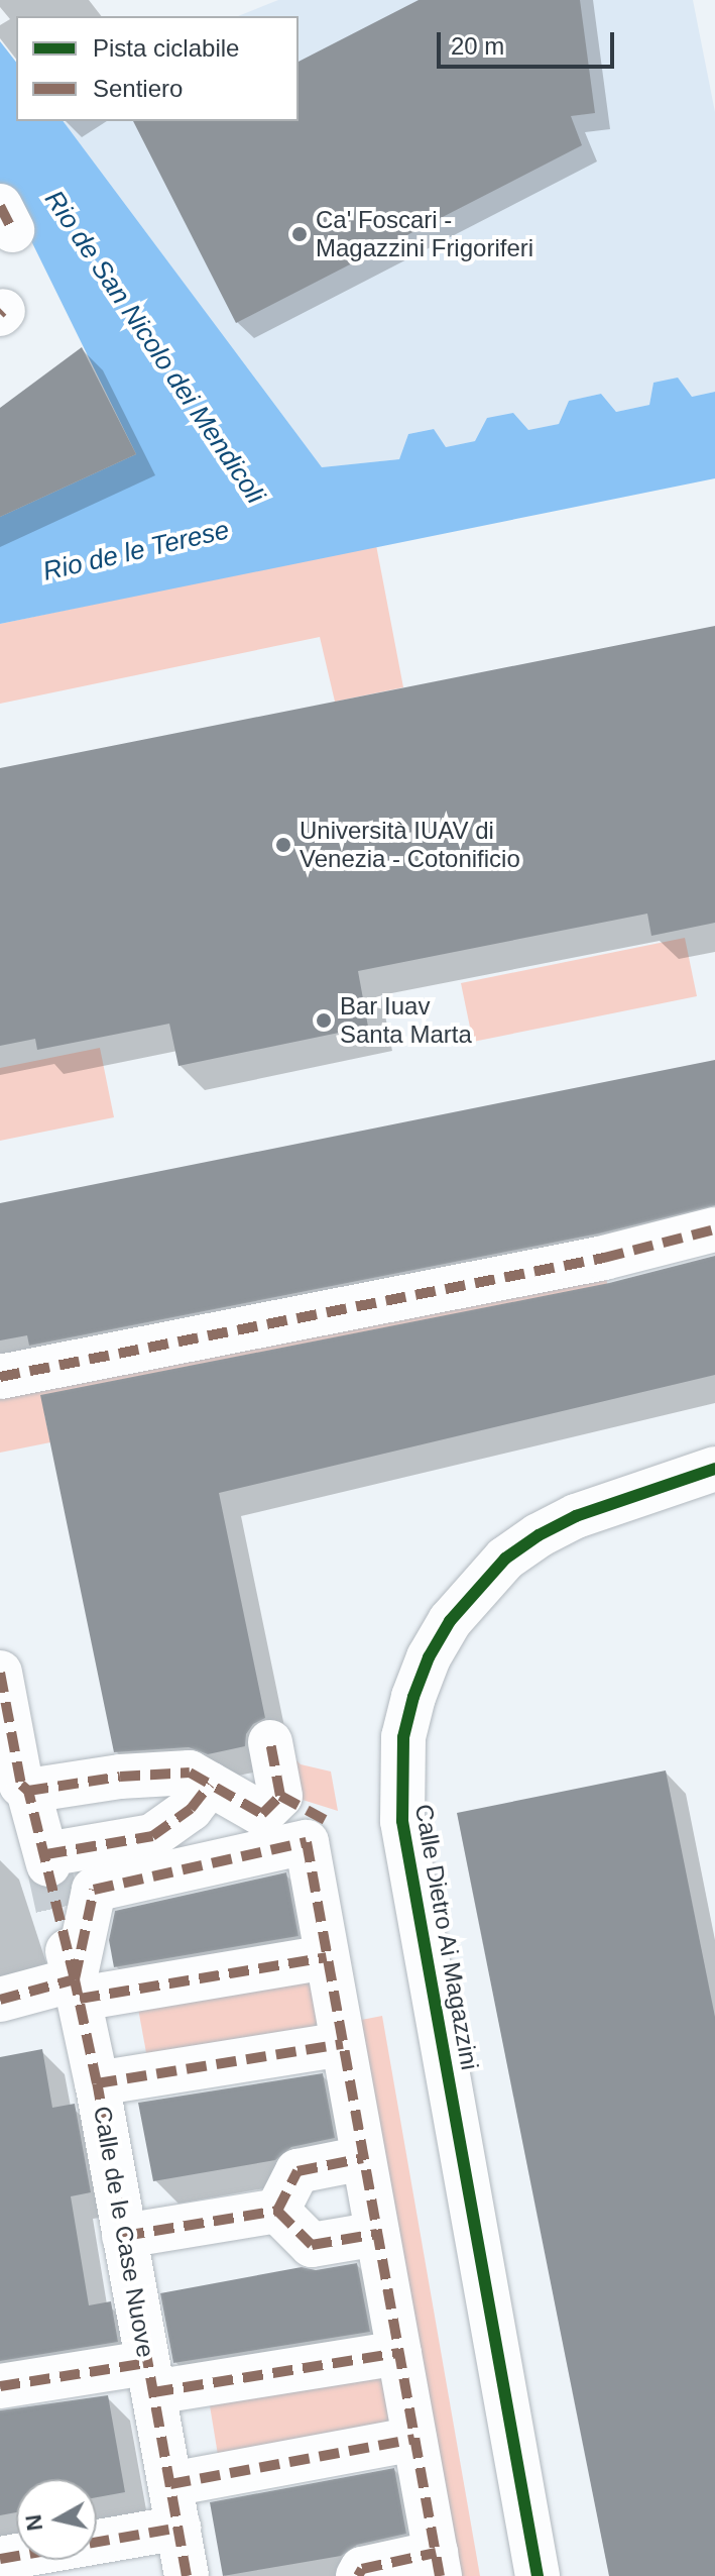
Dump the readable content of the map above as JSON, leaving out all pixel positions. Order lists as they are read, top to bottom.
{
  "streets": {
    "street": ["Calle Dietro Ai Magazzini", "Calle de le Case Nuove"]
  },
  "water": ["Rio de San Nicolo dei Mendicoli", "Rio de le Terese"],
  "places": ["Ca' Foscari - Magazzini Frigoriferi", "Università IUAV di Venezia - Cotonificio", "Bar Iuav Santa Marta"],
  "legend": ["Pista ciclabile", "Sentiero"],
  "scale_bar": "20 m",
  "north": "left"
}
